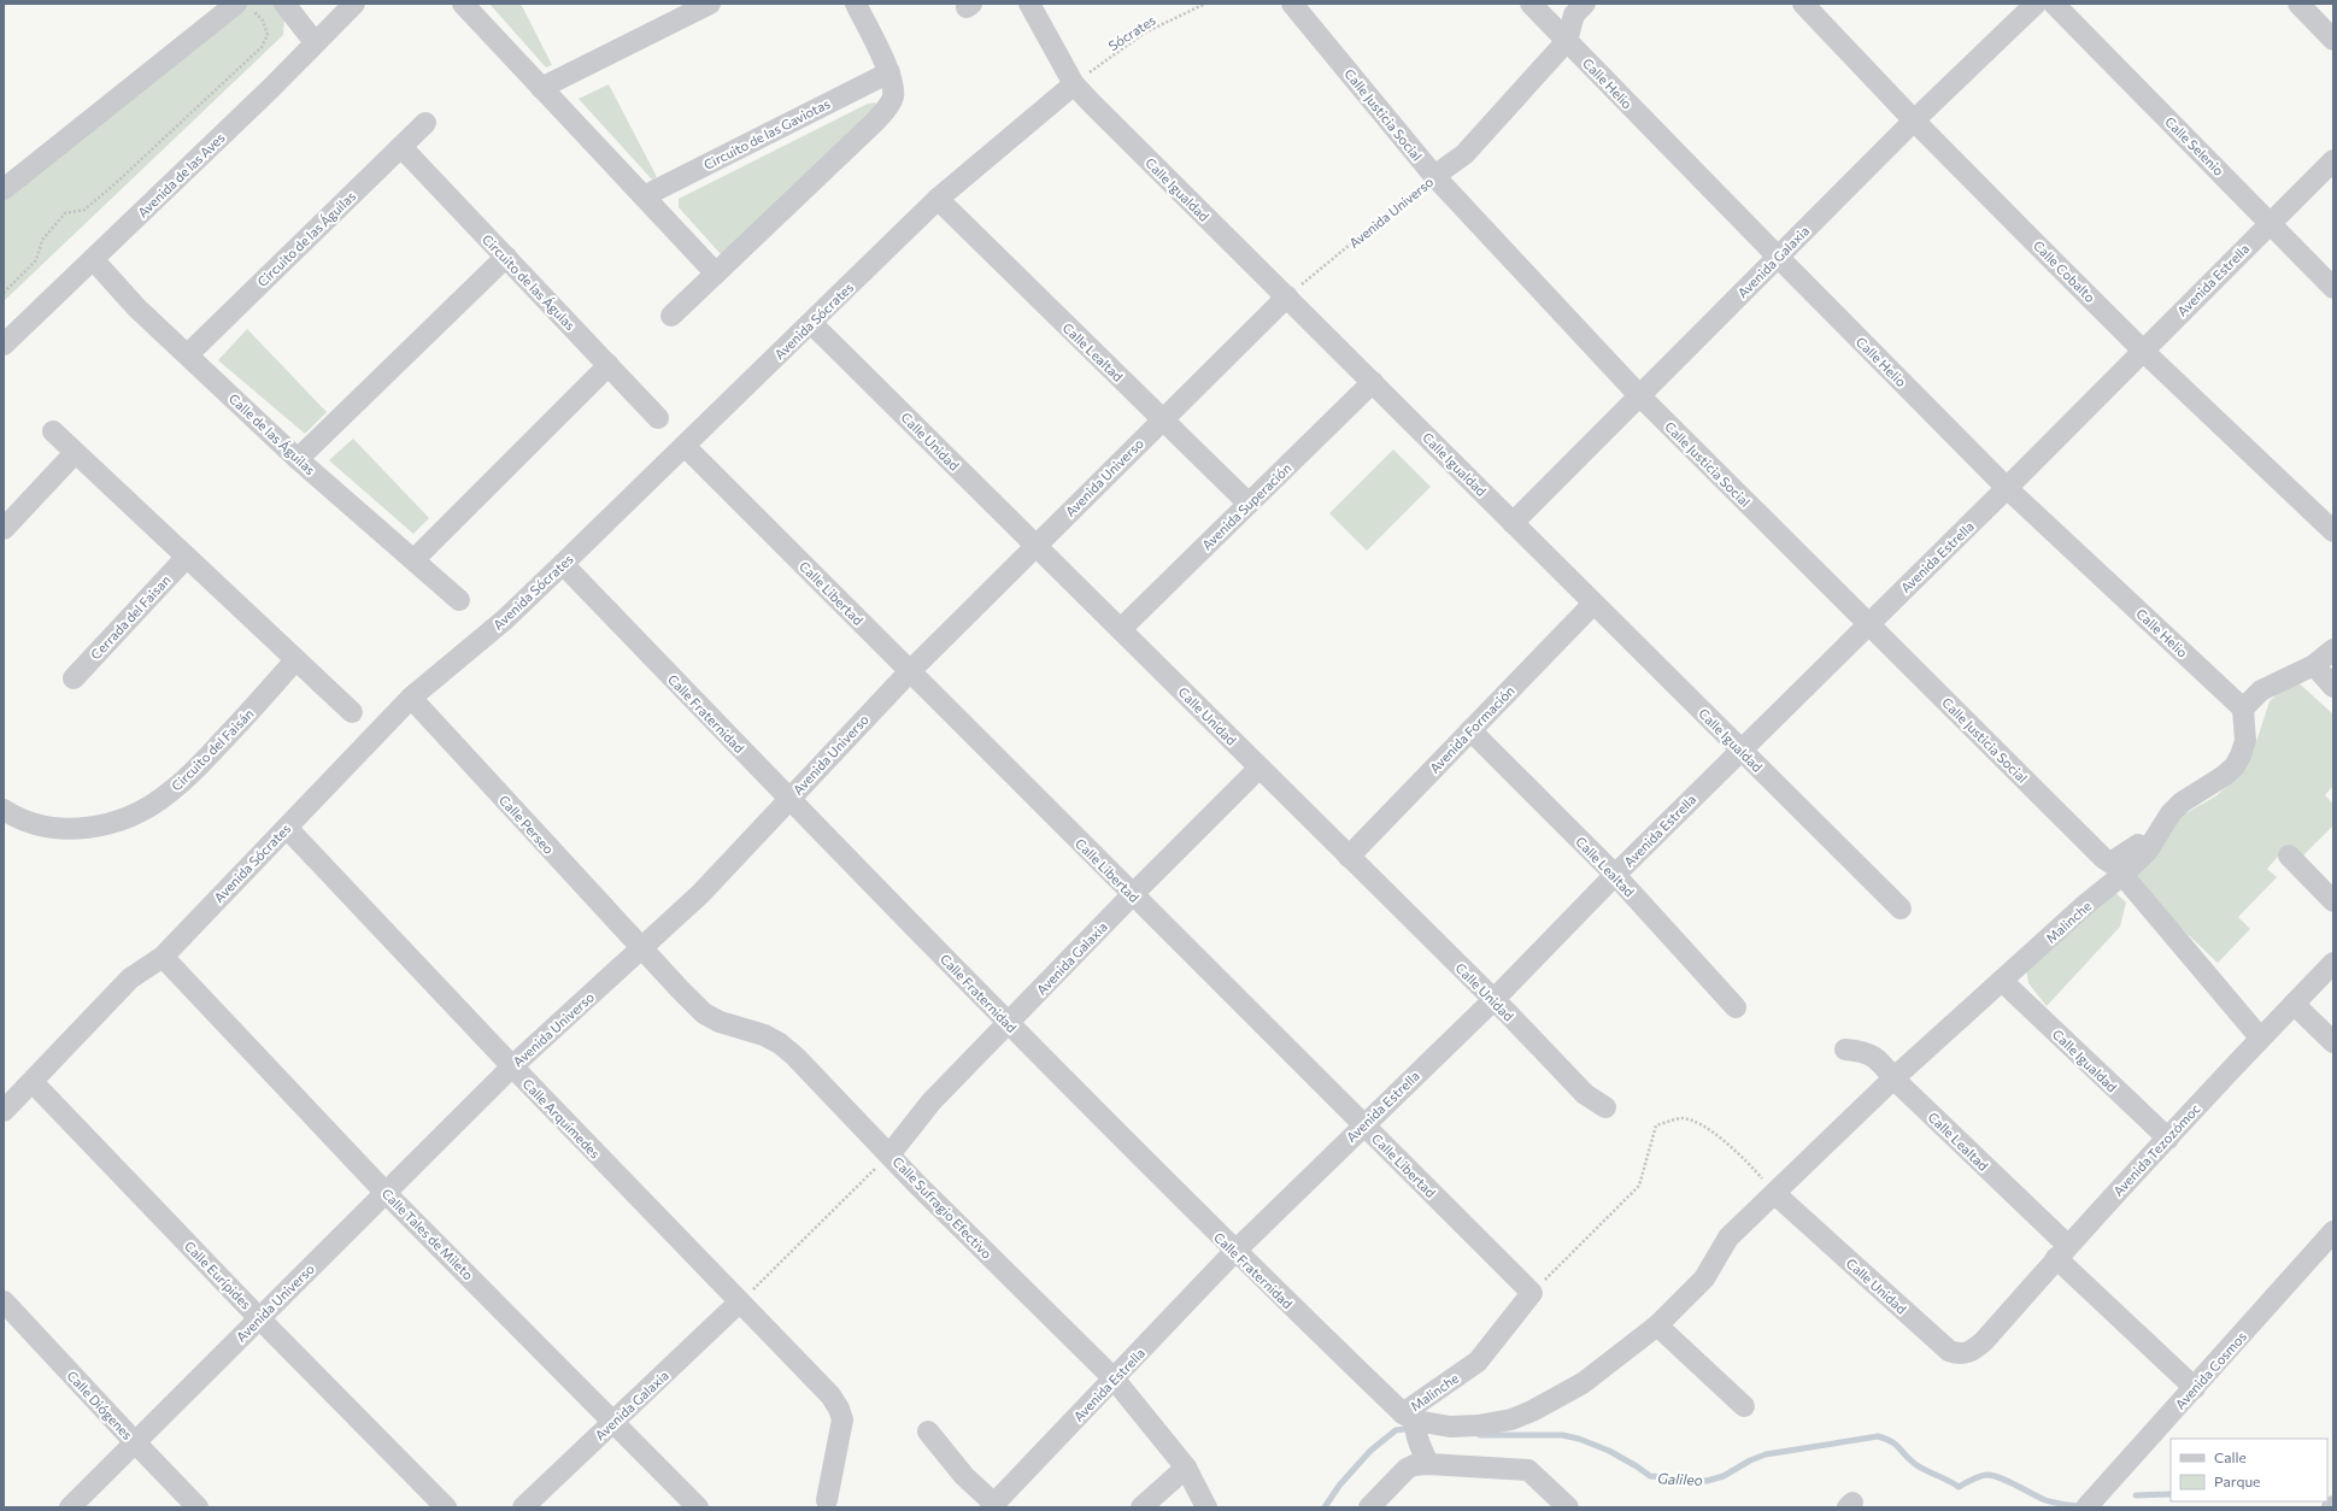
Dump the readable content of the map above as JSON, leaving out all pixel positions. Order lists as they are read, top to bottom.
{
  "streets": {
    "street": [
      "Calle Helio",
      "Calle Justicia Social",
      "Circuito de las Gaviotas",
      "Calle Selenio",
      "Avenida de las Aves",
      "Calle Igualdad",
      "Avenida Universo",
      "Circuito de las Águilas",
      "Avenida Galaxia",
      "Calle Cobalto",
      "Avenida Estrella",
      "Circuito de las Águlas",
      "Avenida Sócrates",
      "Calle Lealtad",
      "Calle de las Águilas",
      "Calle Unidad",
      "Avenida Superación",
      "Calle Libertad",
      "Cerrada del Faisan",
      "Calle Fraternidad",
      "Avenida Formación",
      "Circuito del Faisán",
      "Calle Perseo",
      "Malinche",
      "Calle Arquímedes",
      "Avenida Tezozómoc",
      "Calle Sufragio Efectivo",
      "Calle Tales de Mileto",
      "Calle Eurípides",
      "Avenida Cosmos",
      "Calle Diógenes"
    ],
    "path": ["Sócrates"]
  },
  "crossings": [
    ["Sócrates", "Calle Igualdad"],
    ["Sócrates", "Avenida Sócrates"],
    ["Calle Helio", "Avenida Universo"],
    ["Calle Helio", "Avenida Galaxia"],
    ["Calle Helio", "Avenida Estrella"],
    ["Calle Helio", "Malinche"],
    ["Calle Justicia Social", "Avenida Universo"],
    ["Calle Justicia Social", "Avenida Galaxia"],
    ["Calle Justicia Social", "Avenida Estrella"],
    ["Calle Justicia Social", "Malinche"],
    ["Calle Selenio", "Avenida Estrella"],
    ["Avenida de las Aves", "Calle de las Águilas"],
    ["Calle Igualdad", "Avenida Universo"],
    ["Calle Igualdad", "Avenida Galaxia"],
    ["Calle Igualdad", "Avenida Estrella"],
    ["Calle Igualdad", "Avenida Sócrates"],
    ["Calle Igualdad", "Avenida Superación"],
    ["Calle Igualdad", "Avenida Formación"],
    ["Calle Igualdad", "Malinche"],
    ["Calle Igualdad", "Avenida Tezozómoc"],
    ["Avenida Universo", "Calle Lealtad"],
    ["Avenida Universo", "Calle Unidad"],
    ["Avenida Universo", "Calle Libertad"],
    ["Avenida Universo", "Calle Fraternidad"],
    ["Avenida Universo", "Calle Perseo"],
    ["Avenida Universo", "Calle Arquímedes"],
    ["Avenida Universo", "Calle Sufragio Efectivo"],
    ["Avenida Universo", "Calle Tales de Mileto"],
    ["Avenida Universo", "Calle Eurípides"],
    ["Avenida Universo", "Calle Diógenes"],
    ["Circuito de las Águilas", "Circuito de las Águlas"],
    ["Circuito de las Águilas", "Calle de las Águilas"],
    ["Avenida Galaxia", "Calle Cobalto"],
    ["Avenida Galaxia", "Calle Unidad"],
    ["Avenida Galaxia", "Calle Libertad"],
    ["Avenida Galaxia", "Calle Fraternidad"],
    ["Avenida Galaxia", "Calle Arquímedes"],
    ["Avenida Galaxia", "Calle Sufragio Efectivo"],
    ["Avenida Galaxia", "Calle Tales de Mileto"],
    ["Calle Cobalto", "Avenida Estrella"],
    ["Avenida Estrella", "Calle Lealtad"],
    ["Avenida Estrella", "Calle Unidad"],
    ["Avenida Estrella", "Calle Libertad"],
    ["Avenida Estrella", "Calle Fraternidad"],
    ["Avenida Estrella", "Calle Sufragio Efectivo"],
    ["Avenida Sócrates", "Calle Lealtad"],
    ["Avenida Sócrates", "Calle Unidad"],
    ["Avenida Sócrates", "Calle Libertad"],
    ["Avenida Sócrates", "Calle Fraternidad"],
    ["Avenida Sócrates", "Calle Perseo"],
    ["Avenida Sócrates", "Calle Arquímedes"],
    ["Avenida Sócrates", "Calle Tales de Mileto"],
    ["Avenida Sócrates", "Calle Eurípides"],
    ["Calle Lealtad", "Avenida Superación"],
    ["Calle Lealtad", "Avenida Formación"],
    ["Calle Lealtad", "Malinche"],
    ["Calle Lealtad", "Avenida Tezozómoc"],
    ["Calle Lealtad", "Avenida Cosmos"],
    ["Calle Unidad", "Avenida Superación"],
    ["Calle Unidad", "Avenida Formación"],
    ["Calle Unidad", "Malinche"],
    ["Calle Unidad", "Avenida Tezozómoc"],
    ["Calle Libertad", "Malinche"],
    ["Calle Fraternidad", "Malinche"],
    ["Calle Perseo", "Calle Sufragio Efectivo"]
  ],
  "water": ["Galileo"],
  "legend": ["Calle", "Parque"]
}
